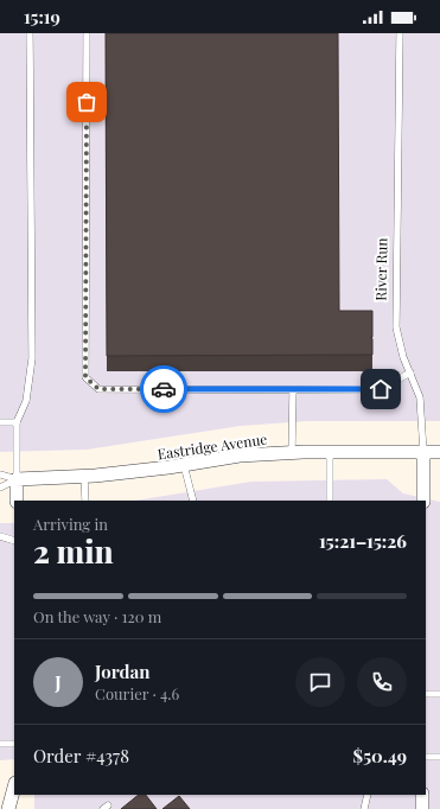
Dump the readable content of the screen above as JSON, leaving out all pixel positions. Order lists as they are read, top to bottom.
{
  "streets": {
    "street": ["River Run", "Eastridge Avenue"]
  },
  "crossings": [
    ["River Run", "Eastridge Avenue"]
  ],
  "page": {
    "status": "15:19",
    "heading": ["2 min", "Arriving in", "15:21–15:26"],
    "panel": [
      "Jordan",
      "Courier · 4.6",
      "Order #4378",
      "$50.49"
    ],
    "bar": "On the way · 120 m",
    "round": "J"
  }
}
